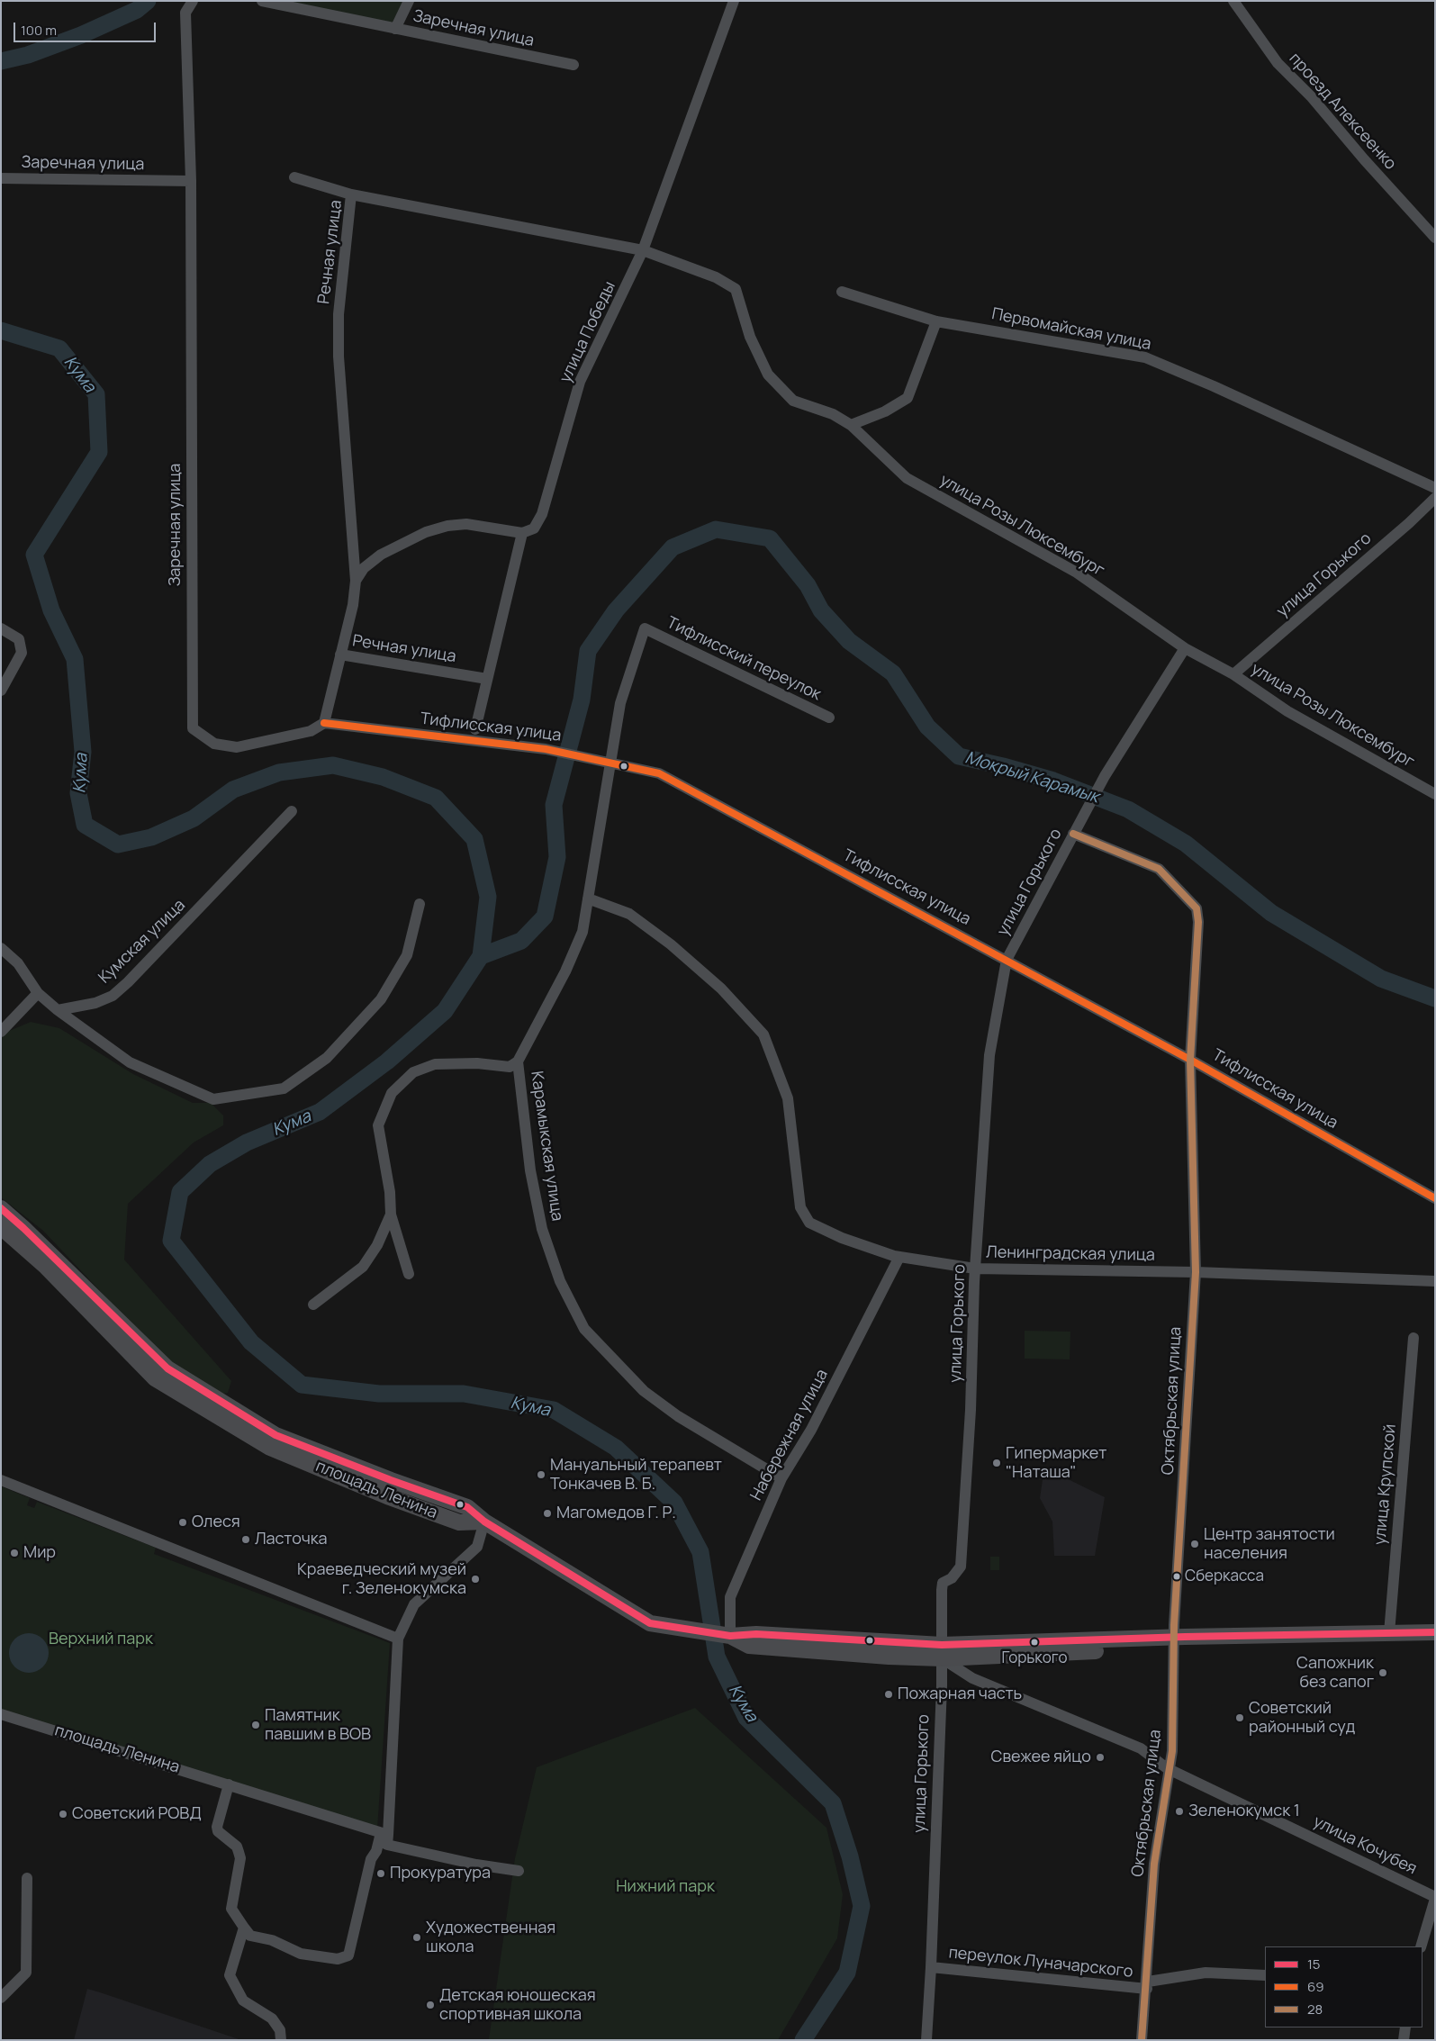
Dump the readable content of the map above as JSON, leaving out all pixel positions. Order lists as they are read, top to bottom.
{
  "streets": {
    "street": [
      "Заречная улица",
      "проезд Алексеенко",
      "Речная улица",
      "Первомайская улица",
      "улица Победы",
      "улица Розы Люксембург",
      "улица Горького",
      "Тифлисский переулок",
      "Тифлисская улица",
      "Кумская улица",
      "Карамыкская улица",
      "Ленинградская улица",
      "Октябрьская улица",
      "Набережная улица",
      "улица Крупской",
      "площадь Ленина",
      "улица Кочубея",
      "переулок Луначарского"
    ]
  },
  "crossings": [
    ["Заречная улица", "Речная улица"],
    ["Заречная улица", "Тифлисская улица"],
    ["Речная улица", "улица Победы"],
    ["Речная улица", "улица Розы Люксембург"],
    ["Речная улица", "Тифлисская улица"],
    ["улица Победы", "улица Розы Люксембург"],
    ["улица Розы Люксембург", "улица Горького"],
    ["улица Горького", "Тифлисская улица"],
    ["улица Горького", "Ленинградская улица"],
    ["улица Горького", "Октябрьская улица"],
    ["улица Горького", "площадь Ленина"],
    ["улица Горького", "улица Кочубея"],
    ["улица Горького", "переулок Луначарского"],
    ["Тифлисский переулок", "Карамыкская улица"],
    ["Тифлисская улица", "Карамыкская улица"],
    ["Тифлисская улица", "Октябрьская улица"],
    ["Карамыкская улица", "Ленинградская улица"],
    ["Карамыкская улица", "Набережная улица"],
    ["Ленинградская улица", "Октябрьская улица"],
    ["Ленинградская улица", "Набережная улица"],
    ["Октябрьская улица", "площадь Ленина"],
    ["Октябрьская улица", "улица Кочубея"],
    ["Октябрьская улица", "переулок Луначарского"],
    ["Набережная улица", "площадь Ленина"],
    ["площадь Ленина", "улица Кочубея"]
  ],
  "water": ["Кума", "Мокрый Карамык"],
  "parks": ["Верхний парк", "Нижний парк"],
  "places": [
    "Гипермаркет \"Наташа\"",
    "Мануальный терапевт Тонкачев В. Б.",
    "Магомедов Г. Р.",
    "Олеся",
    "Ласточка",
    "Центр занятости населения",
    "Мир",
    "Сберкасса",
    "Краеведческий музей г. Зеленокумска",
    "Горького",
    "Сапожник без сапог",
    "Пожарная часть",
    "Советский районный суд",
    "Памятник павшим в ВОВ",
    "Свежее яйцо",
    "Зеленокумск 1",
    "Советский РОВД",
    "Прокуратура",
    "Художественная школа",
    "Детская юношеская спортивная школа"
  ],
  "lines": ["transit line 69", "transit line 28", "transit line 15"],
  "legend": ["15", "69", "28"],
  "scale_bar": "100 m"
}
